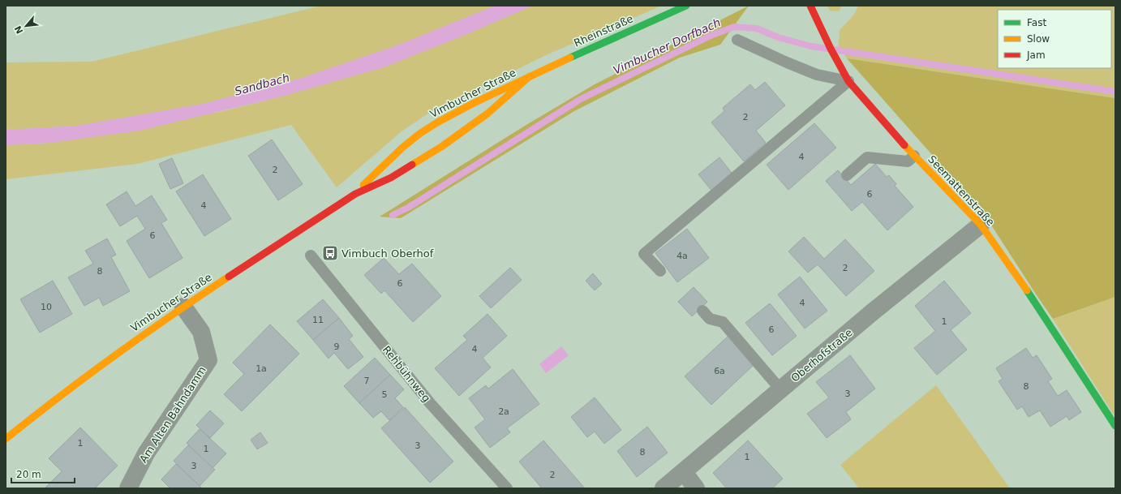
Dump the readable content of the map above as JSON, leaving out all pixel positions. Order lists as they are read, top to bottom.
{
  "streets": {
    "street": [
      "Rheinstraße",
      "Vimbucher Straße",
      "Seemattenstraße",
      "Oberhofstraße",
      "Am Alten Bahndamm"
    ],
    "lane": ["Rehbühnweg"]
  },
  "crossings": [
    ["Rheinstraße", "Vimbucher Straße"],
    ["Vimbucher Straße", "Am Alten Bahndamm"],
    ["Seemattenstraße", "Oberhofstraße"]
  ],
  "water": ["Vimbucher Dorfbach", "Sandbach"],
  "places": {
    "bus stop": ["Vimbuch Oberhof"]
  },
  "house_numbers": [
    "2",
    "4",
    "2",
    "6",
    "4",
    "6",
    "4a",
    "2",
    "8",
    "6",
    "4",
    "10",
    "11",
    "1",
    "6",
    "9",
    "4",
    "1a",
    "6a",
    "7",
    "8",
    "3",
    "5",
    "2a",
    "1",
    "3",
    "1",
    "8",
    "1",
    "3",
    "2"
  ],
  "legend": ["Fast", "Slow", "Jam"],
  "scale_bar": "20 m",
  "north": "bottom left"
}
